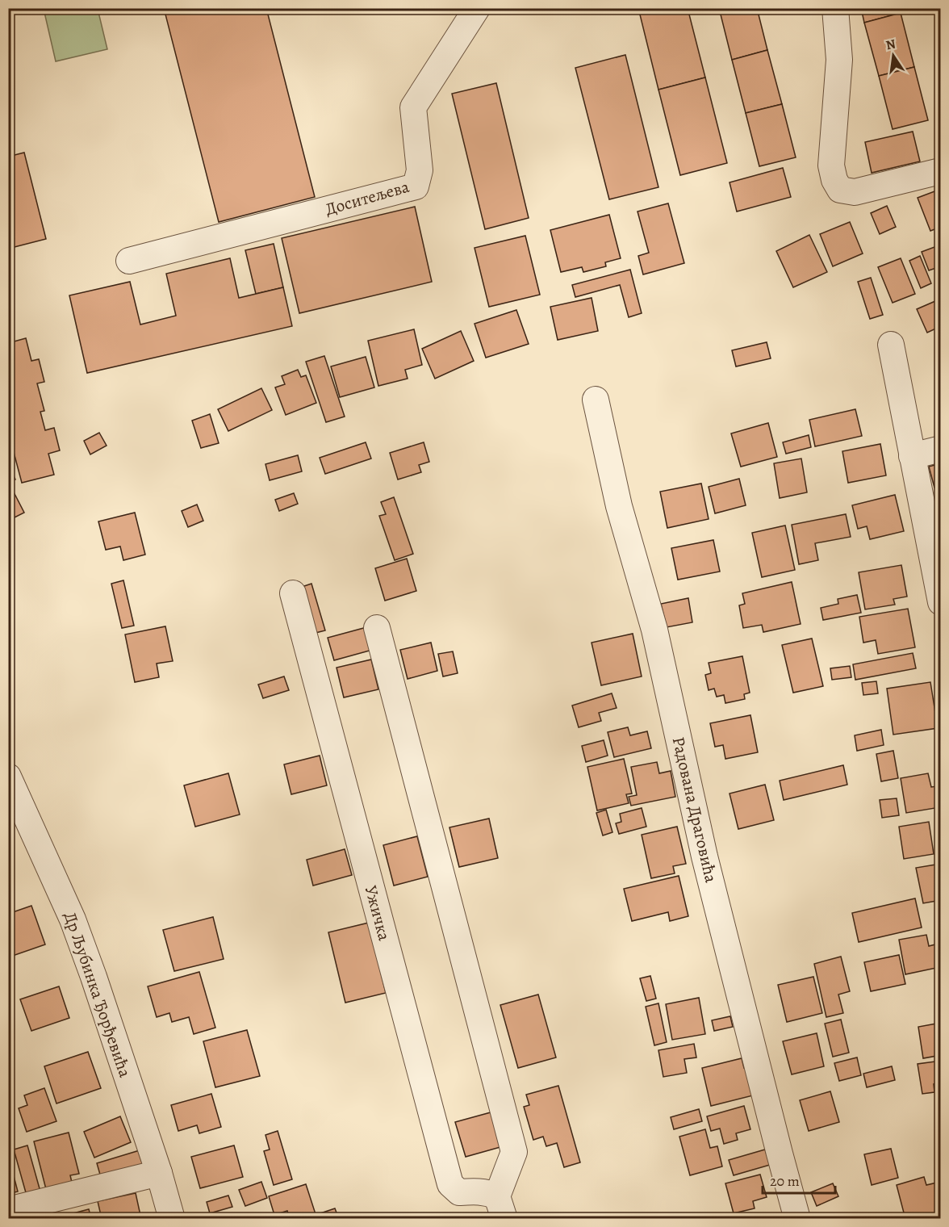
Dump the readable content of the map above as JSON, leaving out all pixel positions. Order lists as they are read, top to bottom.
{
  "streets": {
    "street": [
      "Доситељева",
      "Радована Драговића",
      "Ужичка",
      "Др Љубинка Ђорђевића"
    ]
  },
  "scale_bar": "20 m",
  "north": "top"
}
